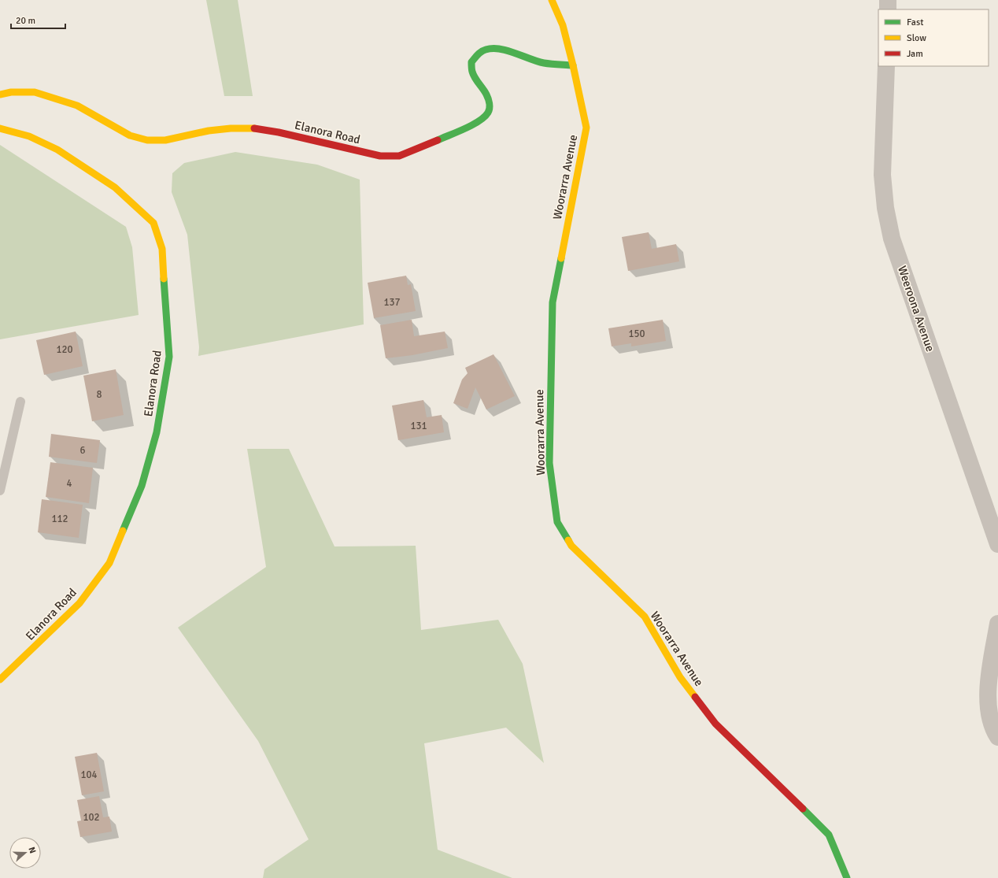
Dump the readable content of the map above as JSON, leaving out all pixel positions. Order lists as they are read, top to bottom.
{
  "streets": {
    "street": ["Elanora Road", "Woorarra Avenue", "Weeroona Avenue"]
  },
  "crossings": [
    ["Elanora Road", "Woorarra Avenue"]
  ],
  "house_numbers": [
    "137",
    "150",
    "120",
    "8",
    "131",
    "6",
    "4",
    "112",
    "104",
    "102"
  ],
  "legend": ["Fast", "Slow", "Jam"],
  "scale_bar": "20 m",
  "north": "right"
}
